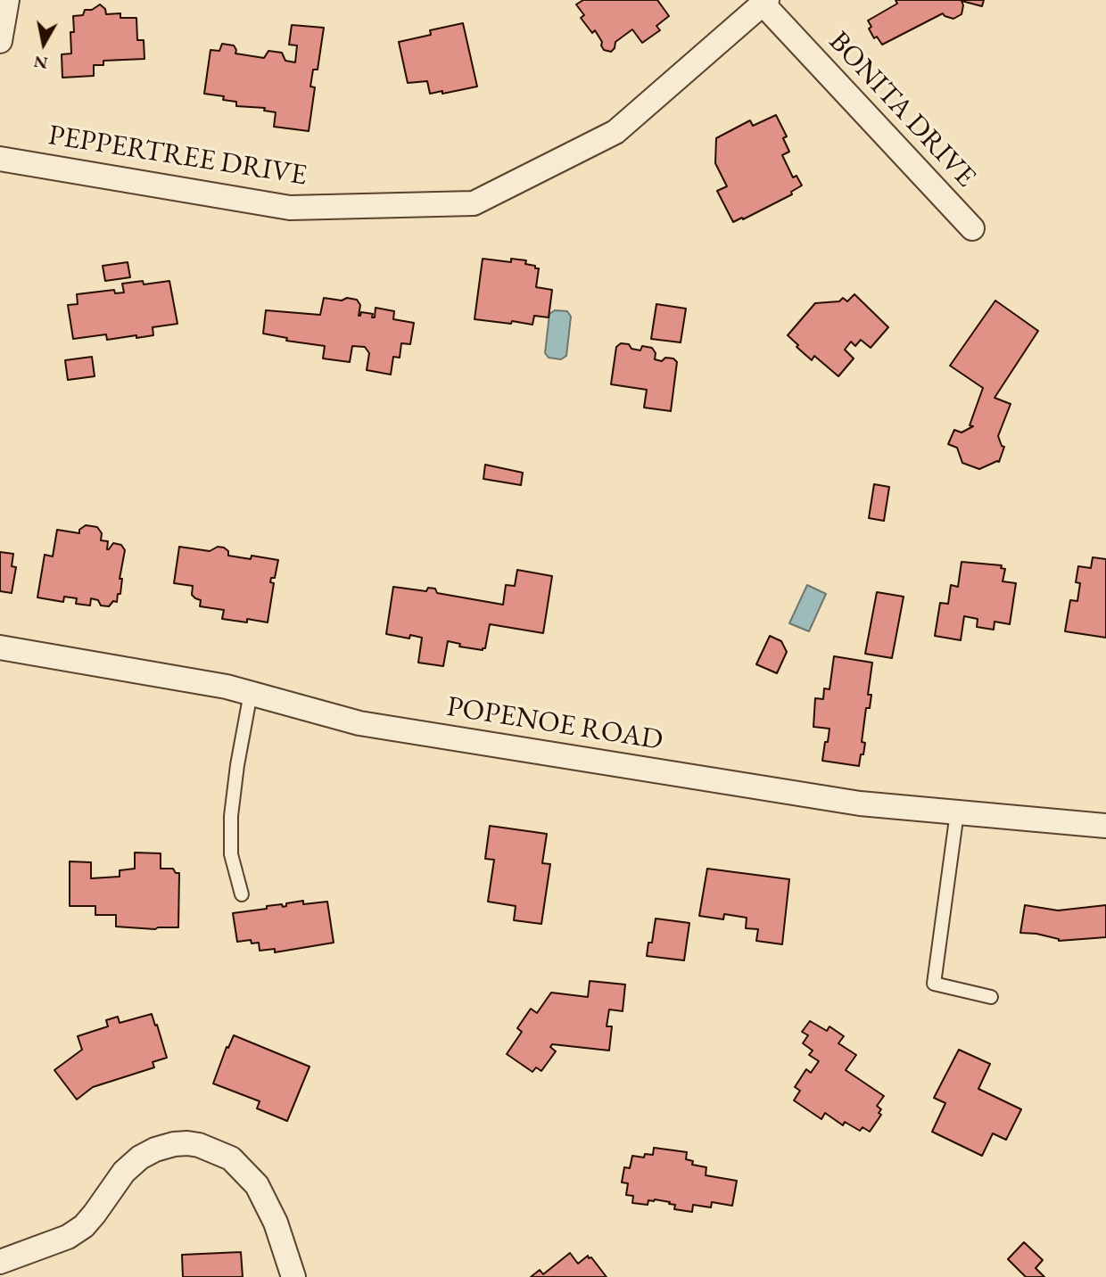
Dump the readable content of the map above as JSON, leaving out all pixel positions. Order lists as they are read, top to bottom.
{
  "streets": {
    "street": ["BONITA DRIVE", "PEPPERTREE DRIVE", "POPENOE ROAD"]
  },
  "crossings": [
    ["BONITA DRIVE", "PEPPERTREE DRIVE"]
  ],
  "north": "bottom"
}
